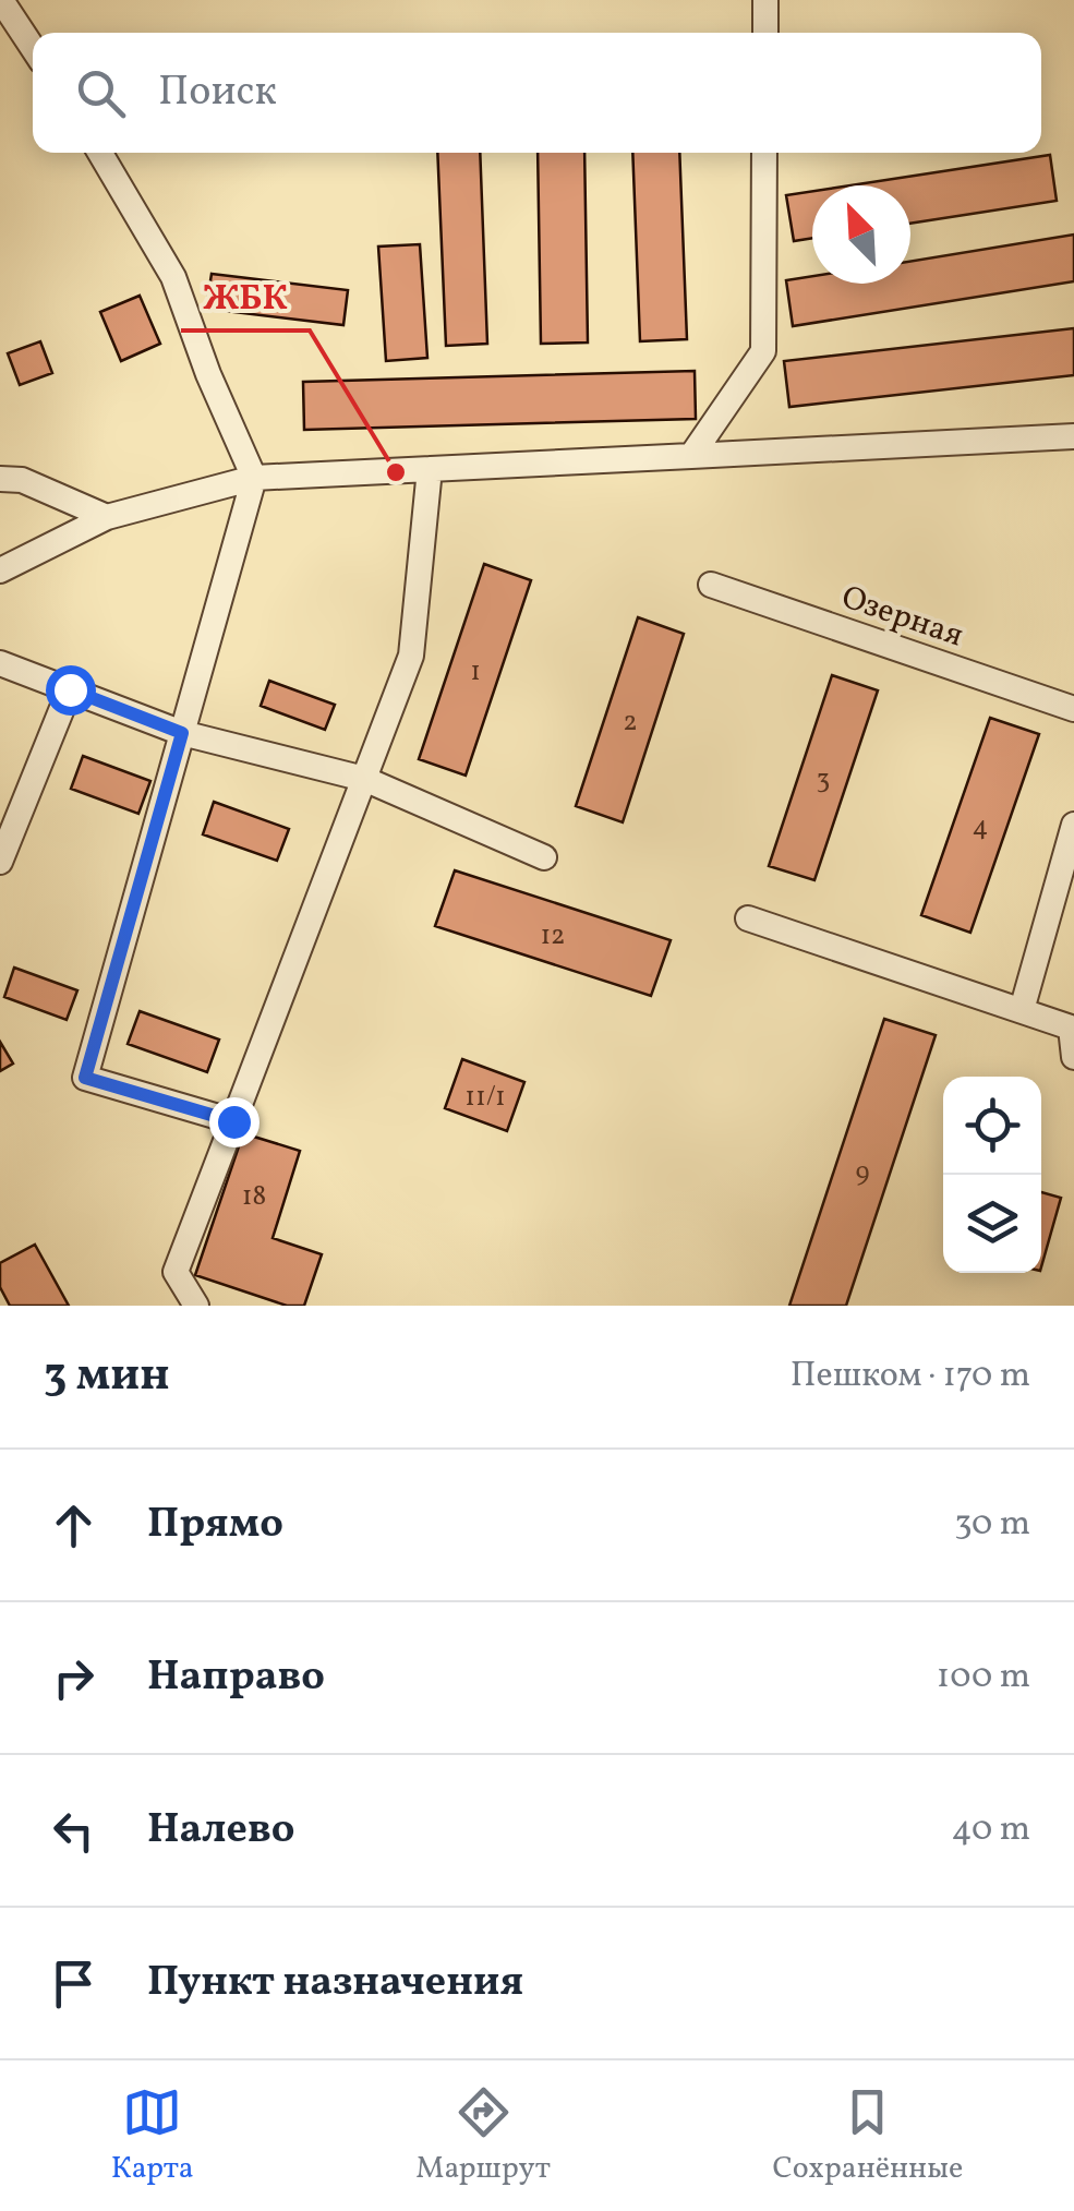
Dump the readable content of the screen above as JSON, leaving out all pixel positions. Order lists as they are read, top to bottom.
{
  "streets": {
    "street": ["Озерная"]
  },
  "places": ["ЖБК"],
  "house_numbers": [
    "1",
    "2",
    "3",
    "4",
    "12",
    "11/1",
    "9",
    "18"
  ],
  "north": "top left",
  "page": {
    "search": "Поиск",
    "heading": ["3 мин", "Пешком · 170 m"],
    "list": [
      ["Прямо", "30 m"],
      ["Направо", "100 m"],
      ["Налево", "40 m"],
      "Пункт назначения"
    ],
    "nav": ["Карта", "Маршрут", "Сохранённые"]
  }
}
